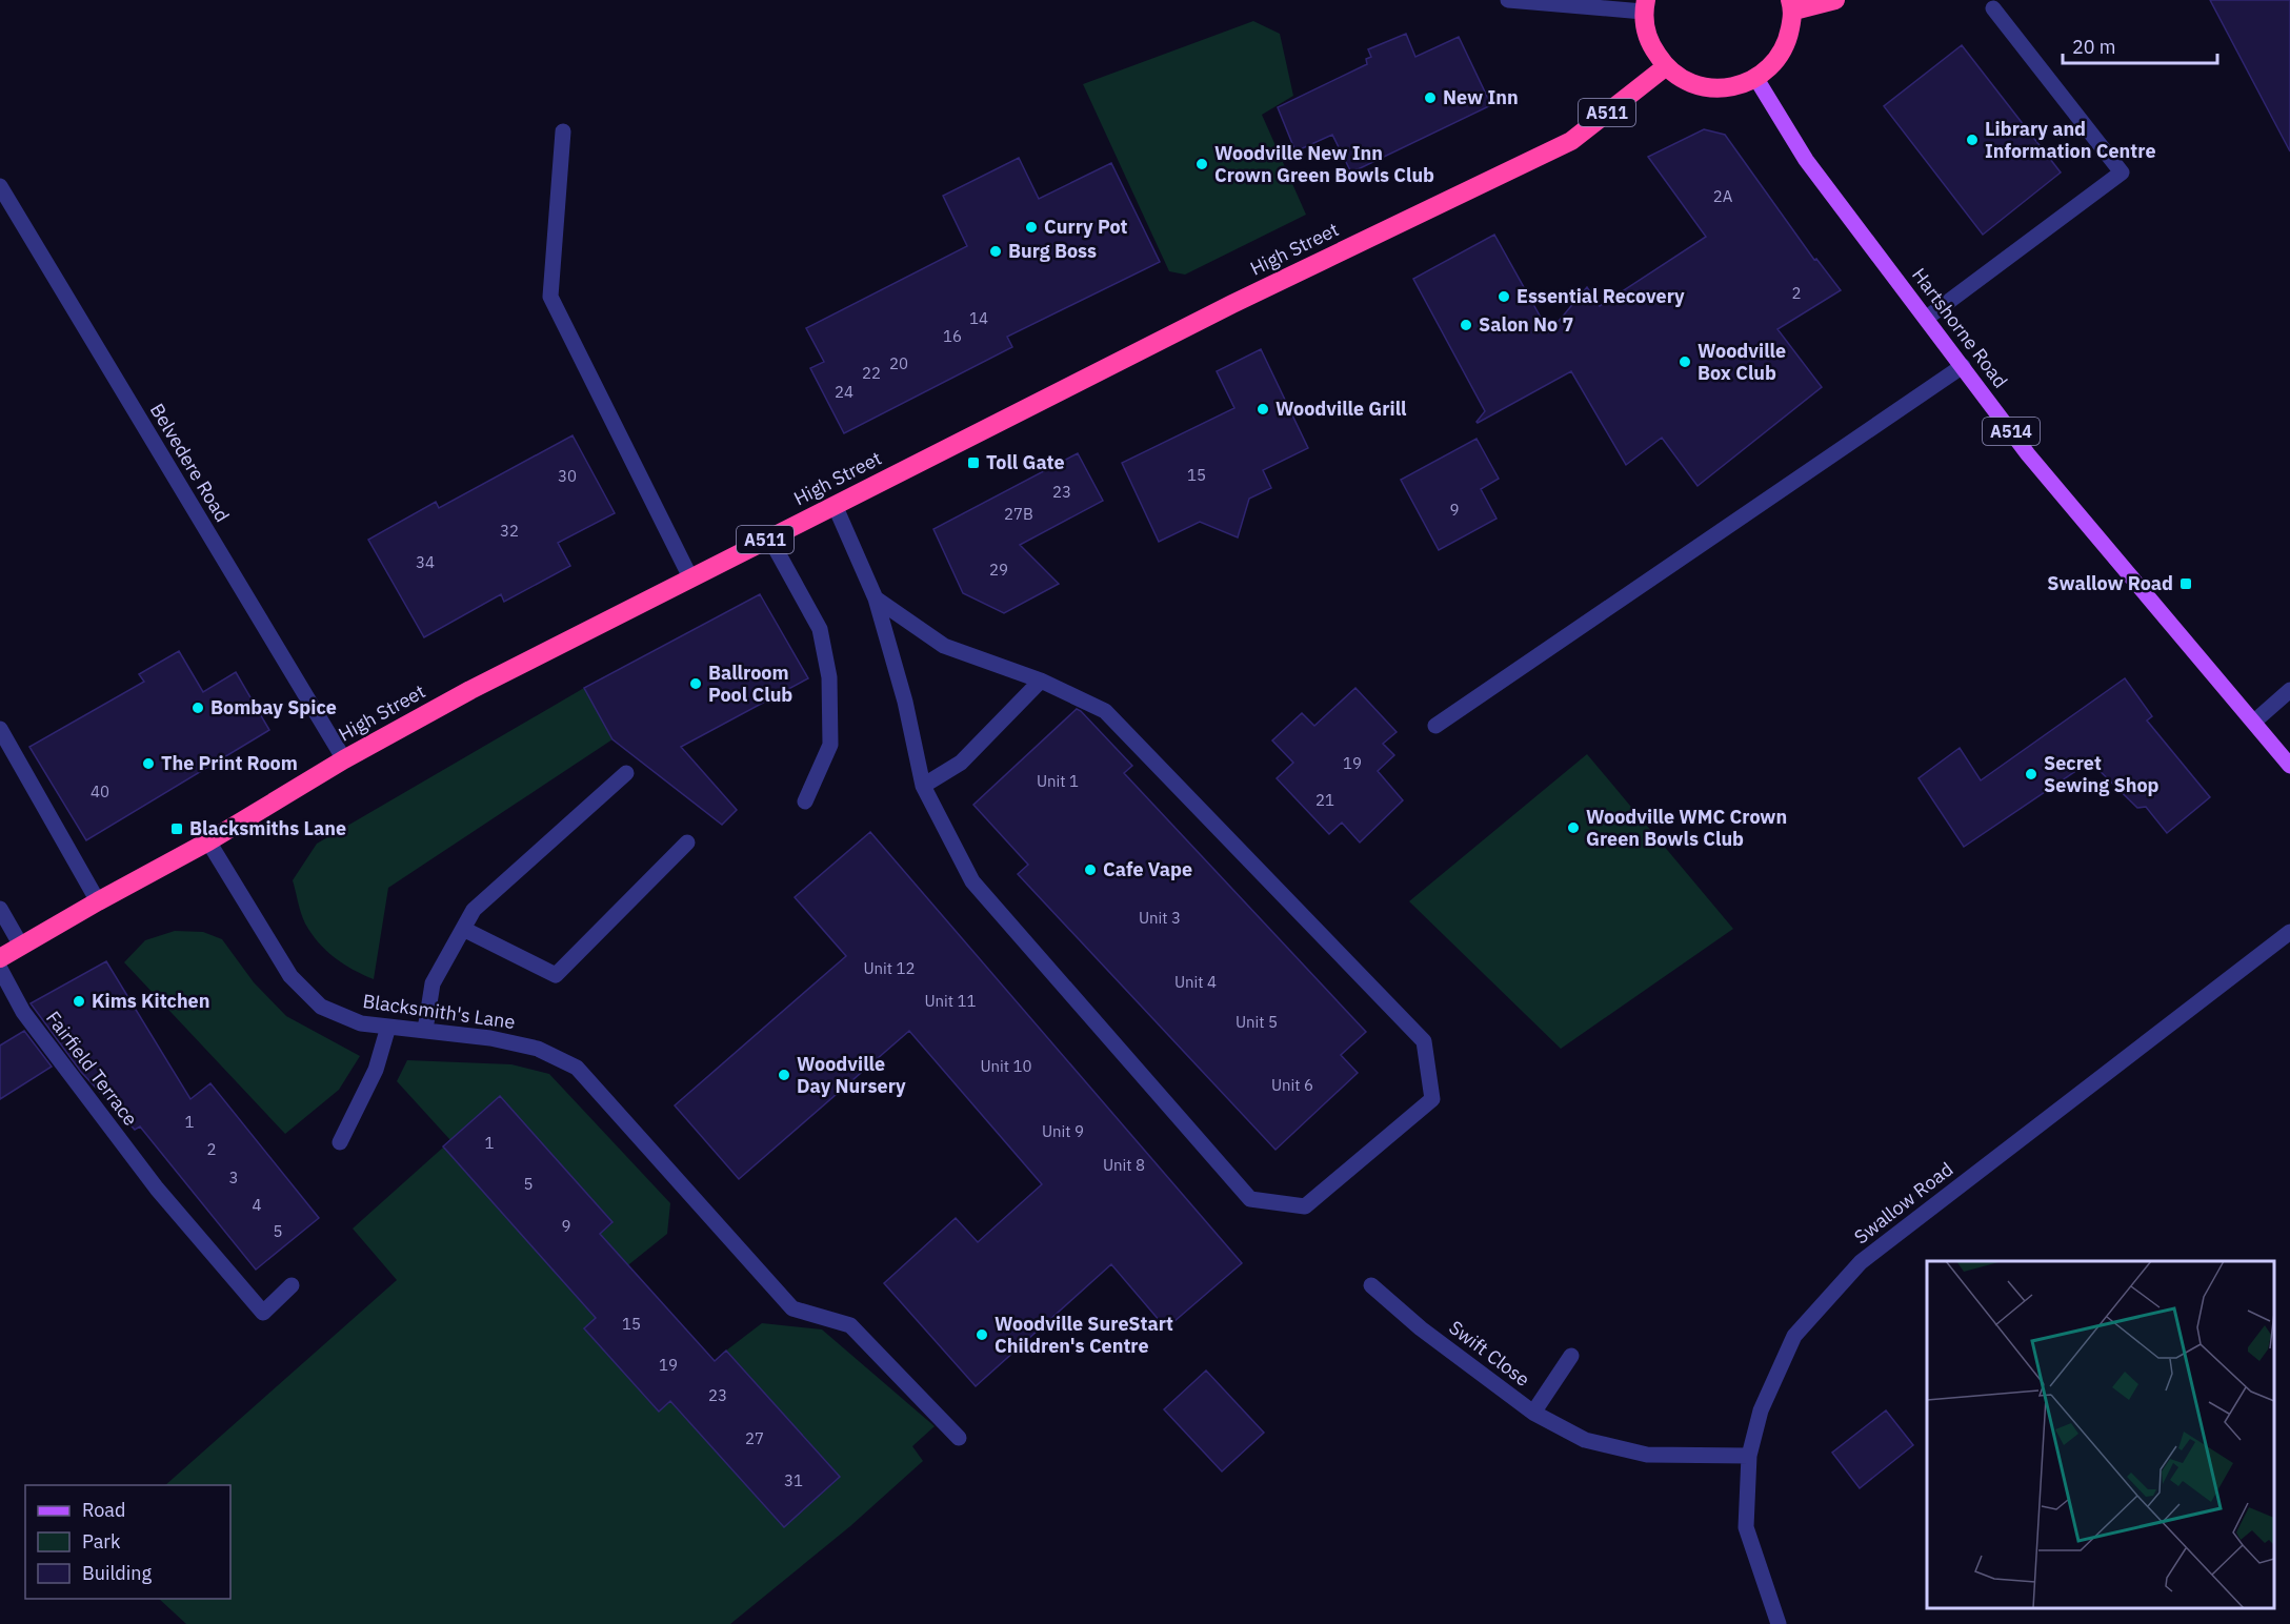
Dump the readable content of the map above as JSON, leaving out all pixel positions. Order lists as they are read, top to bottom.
{
  "streets": {
    "highway": ["A511", "High Street"],
    "main road": ["Hartshorne Road", "A514"],
    "street": [
      "Belvedere Road",
      "Blacksmith's Lane",
      "Fairfield Terrace",
      "Swallow Road",
      "Swift Close"
    ]
  },
  "crossings": [
    ["High Street", "Belvedere Road"],
    ["High Street", "Blacksmith's Lane"],
    ["Swallow Road", "Swift Close"]
  ],
  "places": {
    "other": [
      "New Inn",
      "Library and Information Centre",
      "Woodville New Inn Crown Green Bowls Club",
      "Curry Pot",
      "Burg Boss",
      "Essential Recovery",
      "Salon No 7",
      "Woodville Box Club",
      "Woodville Grill",
      "Ballroom Pool Club",
      "Bombay Spice",
      "The Print Room",
      "Secret Sewing Shop",
      "Woodville WMC Crown Green Bowls Club",
      "Cafe Vape",
      "Kims Kitchen",
      "Woodville Day Nursery",
      "Woodville SureStart Children's Centre"
    ],
    "transit": ["Toll Gate", "Swallow Road", "Blacksmiths Lane"]
  },
  "house_numbers": [
    "2A",
    "2",
    "14",
    "16",
    "20",
    "22",
    "24",
    "15",
    "30",
    "23",
    "9",
    "27B",
    "32",
    "34",
    "29",
    "19",
    "Unit 1",
    "40",
    "21",
    "Unit 3",
    "Unit 12",
    "Unit 4",
    "Unit 11",
    "Unit 5",
    "Unit 10",
    "Unit 6",
    "1",
    "Unit 9",
    "1",
    "2",
    "Unit 8",
    "3",
    "5",
    "4",
    "9",
    "5",
    "15",
    "19",
    "23",
    "27",
    "31"
  ],
  "legend": ["Road", "Park", "Building"],
  "scale_bar": "20 m"
}
